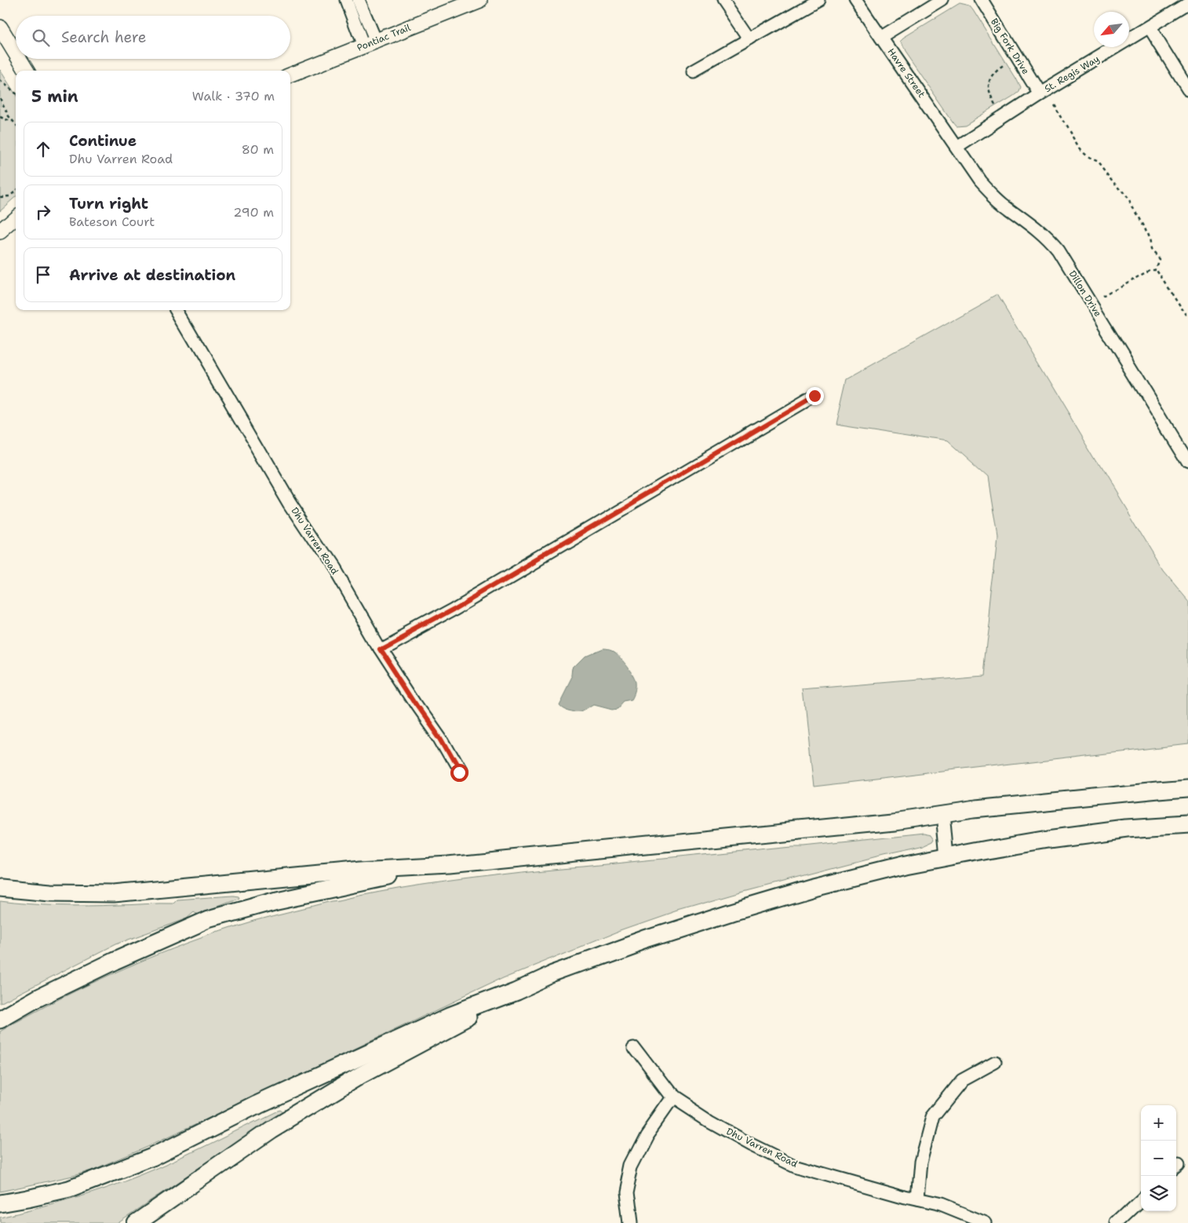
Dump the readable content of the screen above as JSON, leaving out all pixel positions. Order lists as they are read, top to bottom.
{
  "streets": {
    "main road": ["Pontiac Trail"],
    "street": [
      "Big Fork Drive",
      "Havre Street",
      "St. Regis Way",
      "Dillon Drive",
      "Dhu Varren Road"
    ]
  },
  "crossings": [
    ["Big Fork Drive", "St. Regis Way"],
    ["Havre Street", "St. Regis Way"],
    ["Havre Street", "Dillon Drive"],
    ["St. Regis Way", "Dillon Drive"]
  ],
  "north": "bottom left",
  "page": {
    "search": "Search here",
    "heading": ["5 min", "Walk · 370 m"],
    "list": [
      ["Continue", "Dhu Varren Road", "80 m"],
      ["Turn right", "Bateson Court", "290 m"],
      "Arrive at destination"
    ],
    "map_buttons": ["+", "−"]
  }
}
